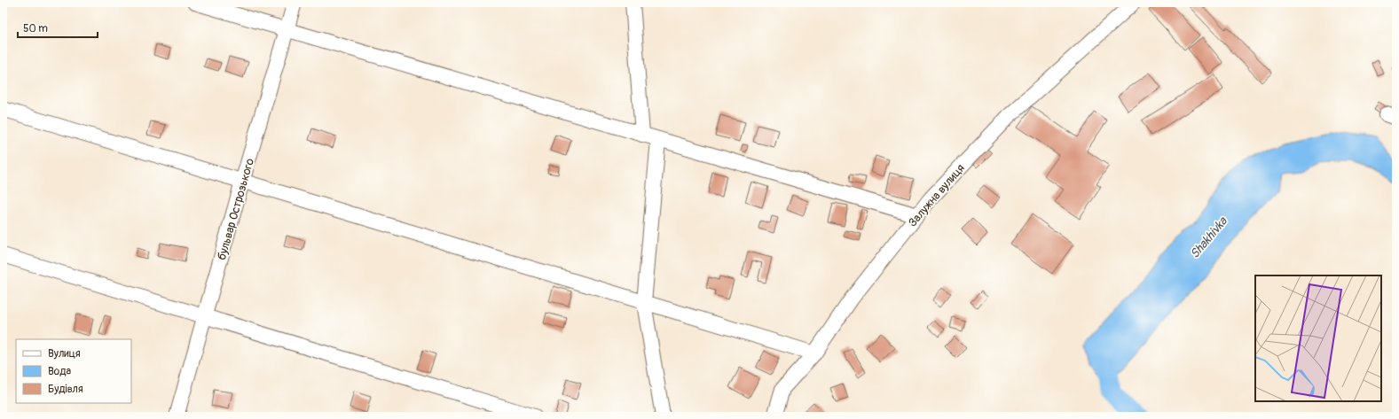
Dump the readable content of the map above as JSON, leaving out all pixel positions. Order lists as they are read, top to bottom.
{
  "streets": {
    "street": ["Залужна вулиця", "бульвар Острозького"]
  },
  "water": ["Shakhivka"],
  "legend": ["Вулиця", "Вода", "Будівля"],
  "scale_bar": "50 m"
}
